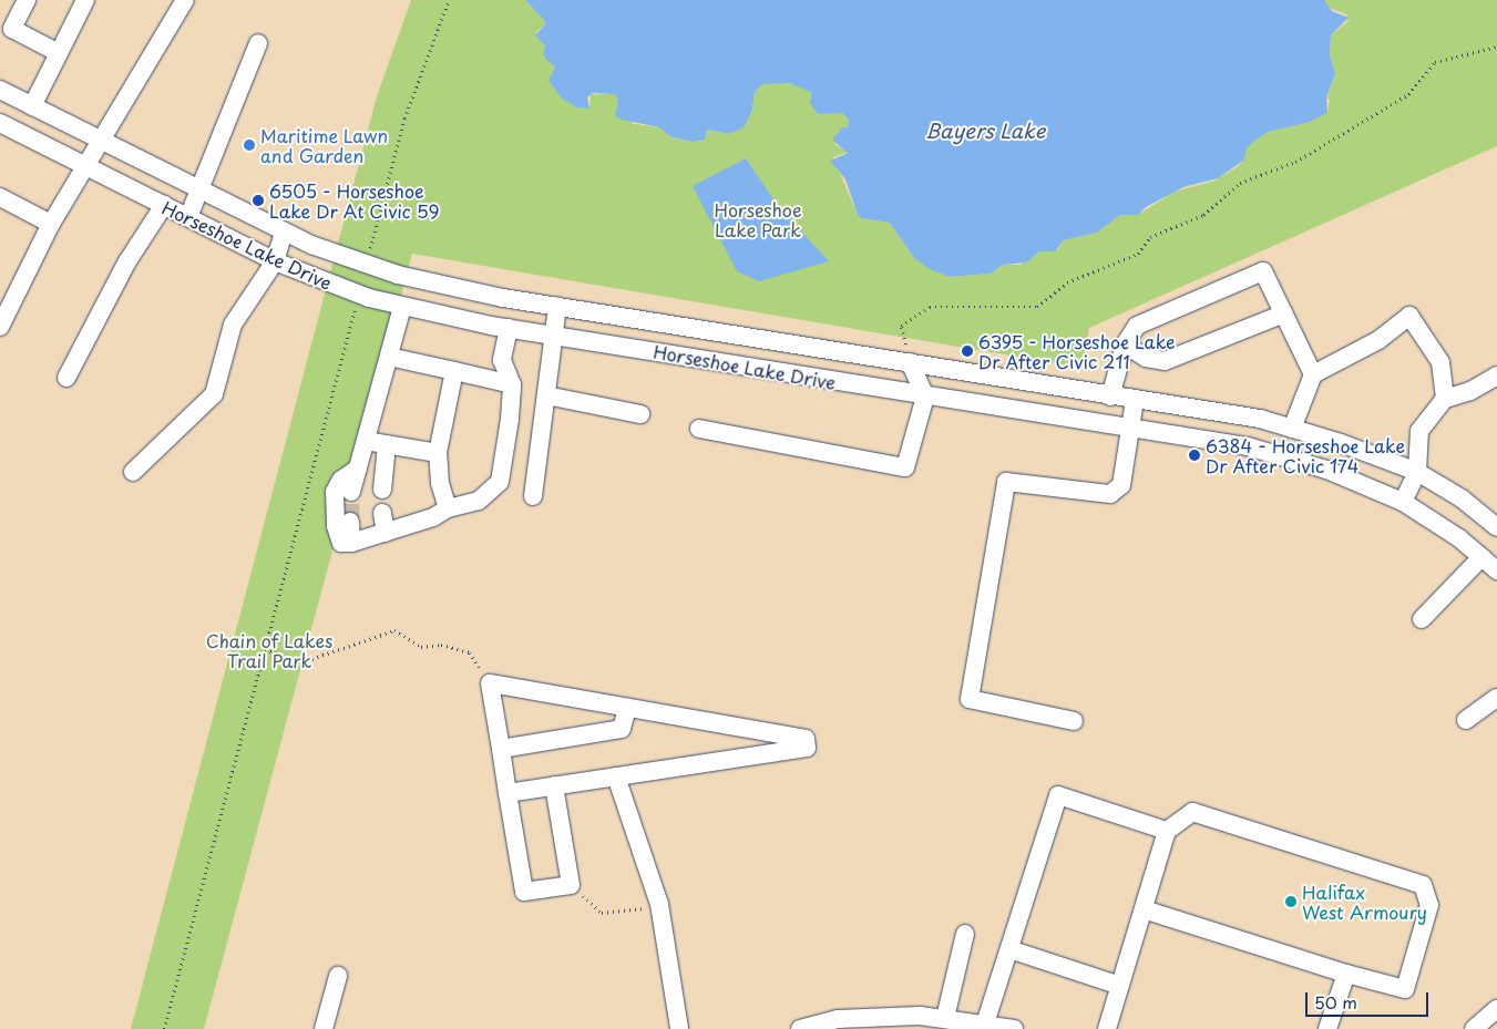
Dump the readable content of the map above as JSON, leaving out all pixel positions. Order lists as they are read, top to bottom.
{
  "streets": {
    "street": ["Horseshoe Lake Drive"]
  },
  "water": ["Bayers Lake"],
  "parks": ["Horseshoe Lake Park", "Chain of Lakes Trail Park"],
  "places": [
    "Maritime Lawn and Garden",
    "6505 - Horseshoe Lake Dr At Civic 59",
    "6395 - Horseshoe Lake Dr After Civic 211",
    "6384 - Horseshoe Lake Dr After Civic 174",
    "Halifax West Armoury"
  ],
  "scale_bar": "50 m"
}
